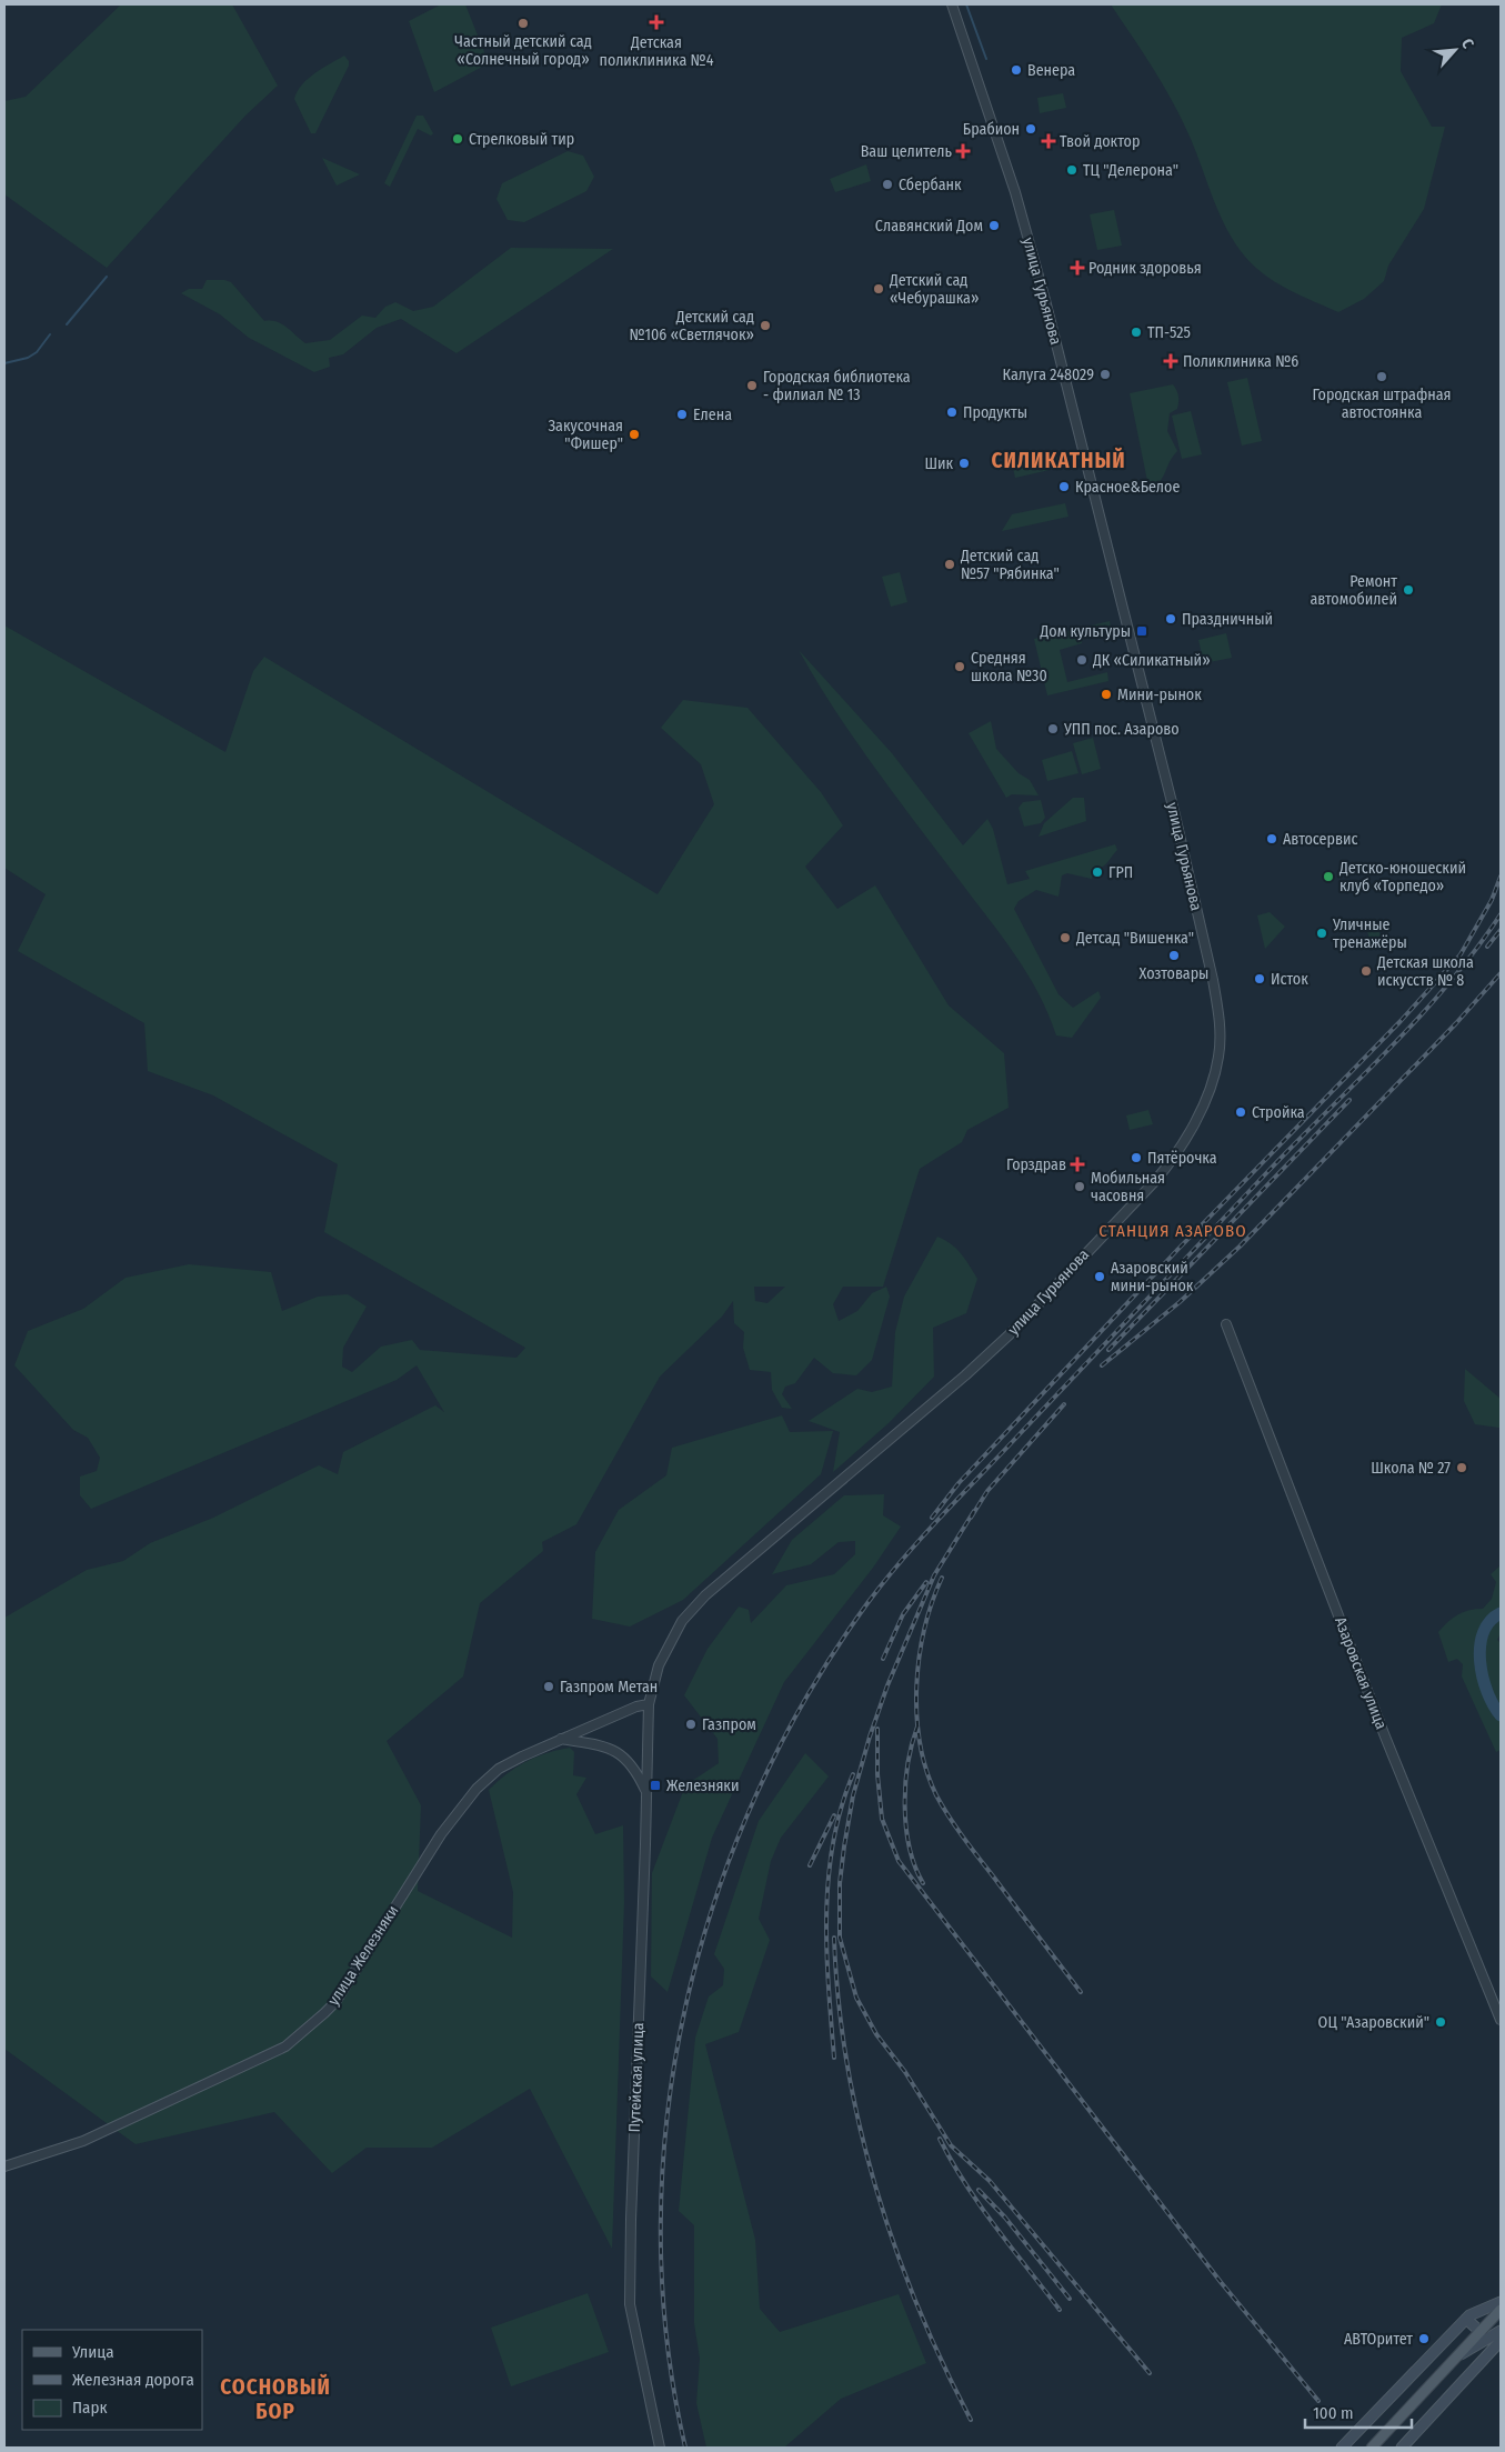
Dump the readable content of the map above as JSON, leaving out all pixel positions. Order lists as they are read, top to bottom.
{
  "streets": {
    "street": [
      "улица Гурьянова",
      "Азаровская улица",
      "улица Железняки",
      "Путейская улица"
    ]
  },
  "crossings": [
    ["улица Гурьянова", "улица Железняки"],
    ["улица Гурьянова", "Путейская улица"],
    ["улица Железняки", "Путейская улица"]
  ],
  "districts": ["СИЛИКАТНЫЙ", "СТАНЦИЯ АЗАРОВО", "СОСНОВЫЙ БОР"],
  "places": {
    "health": [
      "Детская поликлиника №4",
      "Твой доктор",
      "Ваш целитель",
      "Родник здоровья",
      "Поликлиника №6",
      "Горздрав"
    ],
    "other": [
      "Частный детский сад «Солнечный город»",
      "Венера",
      "Брабион",
      "Стрелковый тир",
      "ТЦ \"Делерона\"",
      "Сбербанк",
      "Славянский Дом",
      "Детский сад «Чебурашка»",
      "Детский сад №106 «Светлячок»",
      "ТП-525",
      "Калуга 248029",
      "Городская штрафная автостоянка",
      "Городская библиотека - филиал № 13",
      "Продукты",
      "Елена",
      "Закусочная \"Фишер\"",
      "Шик",
      "Красное&Белое",
      "Детский сад №57 \"Рябинка\"",
      "Ремонт автомобилей",
      "Праздничный",
      "ДК «Силикатный»",
      "Средняя школа №30",
      "Мини-рынок",
      "УПП пос. Азарово",
      "Автосервис",
      "ГРП",
      "Детско-юношеский клуб «Торпедо»",
      "Уличные тренажёры",
      "Детсад \"Вишенка\"",
      "Хозтовары",
      "Детская школа искусств № 8",
      "Исток",
      "Стройка",
      "Пятёрочка",
      "Мобильная часовня",
      "Азаровский мини-рынок",
      "Школа № 27",
      "Газпром Метан",
      "Газпром",
      "ОЦ \"Азаровский\"",
      "АВТОритет"
    ],
    "transit": ["Дом культуры", "Железняки"]
  },
  "legend": ["Улица", "Железная дорога", "Парк"],
  "scale_bar": "100 m",
  "north": "top right"
}
